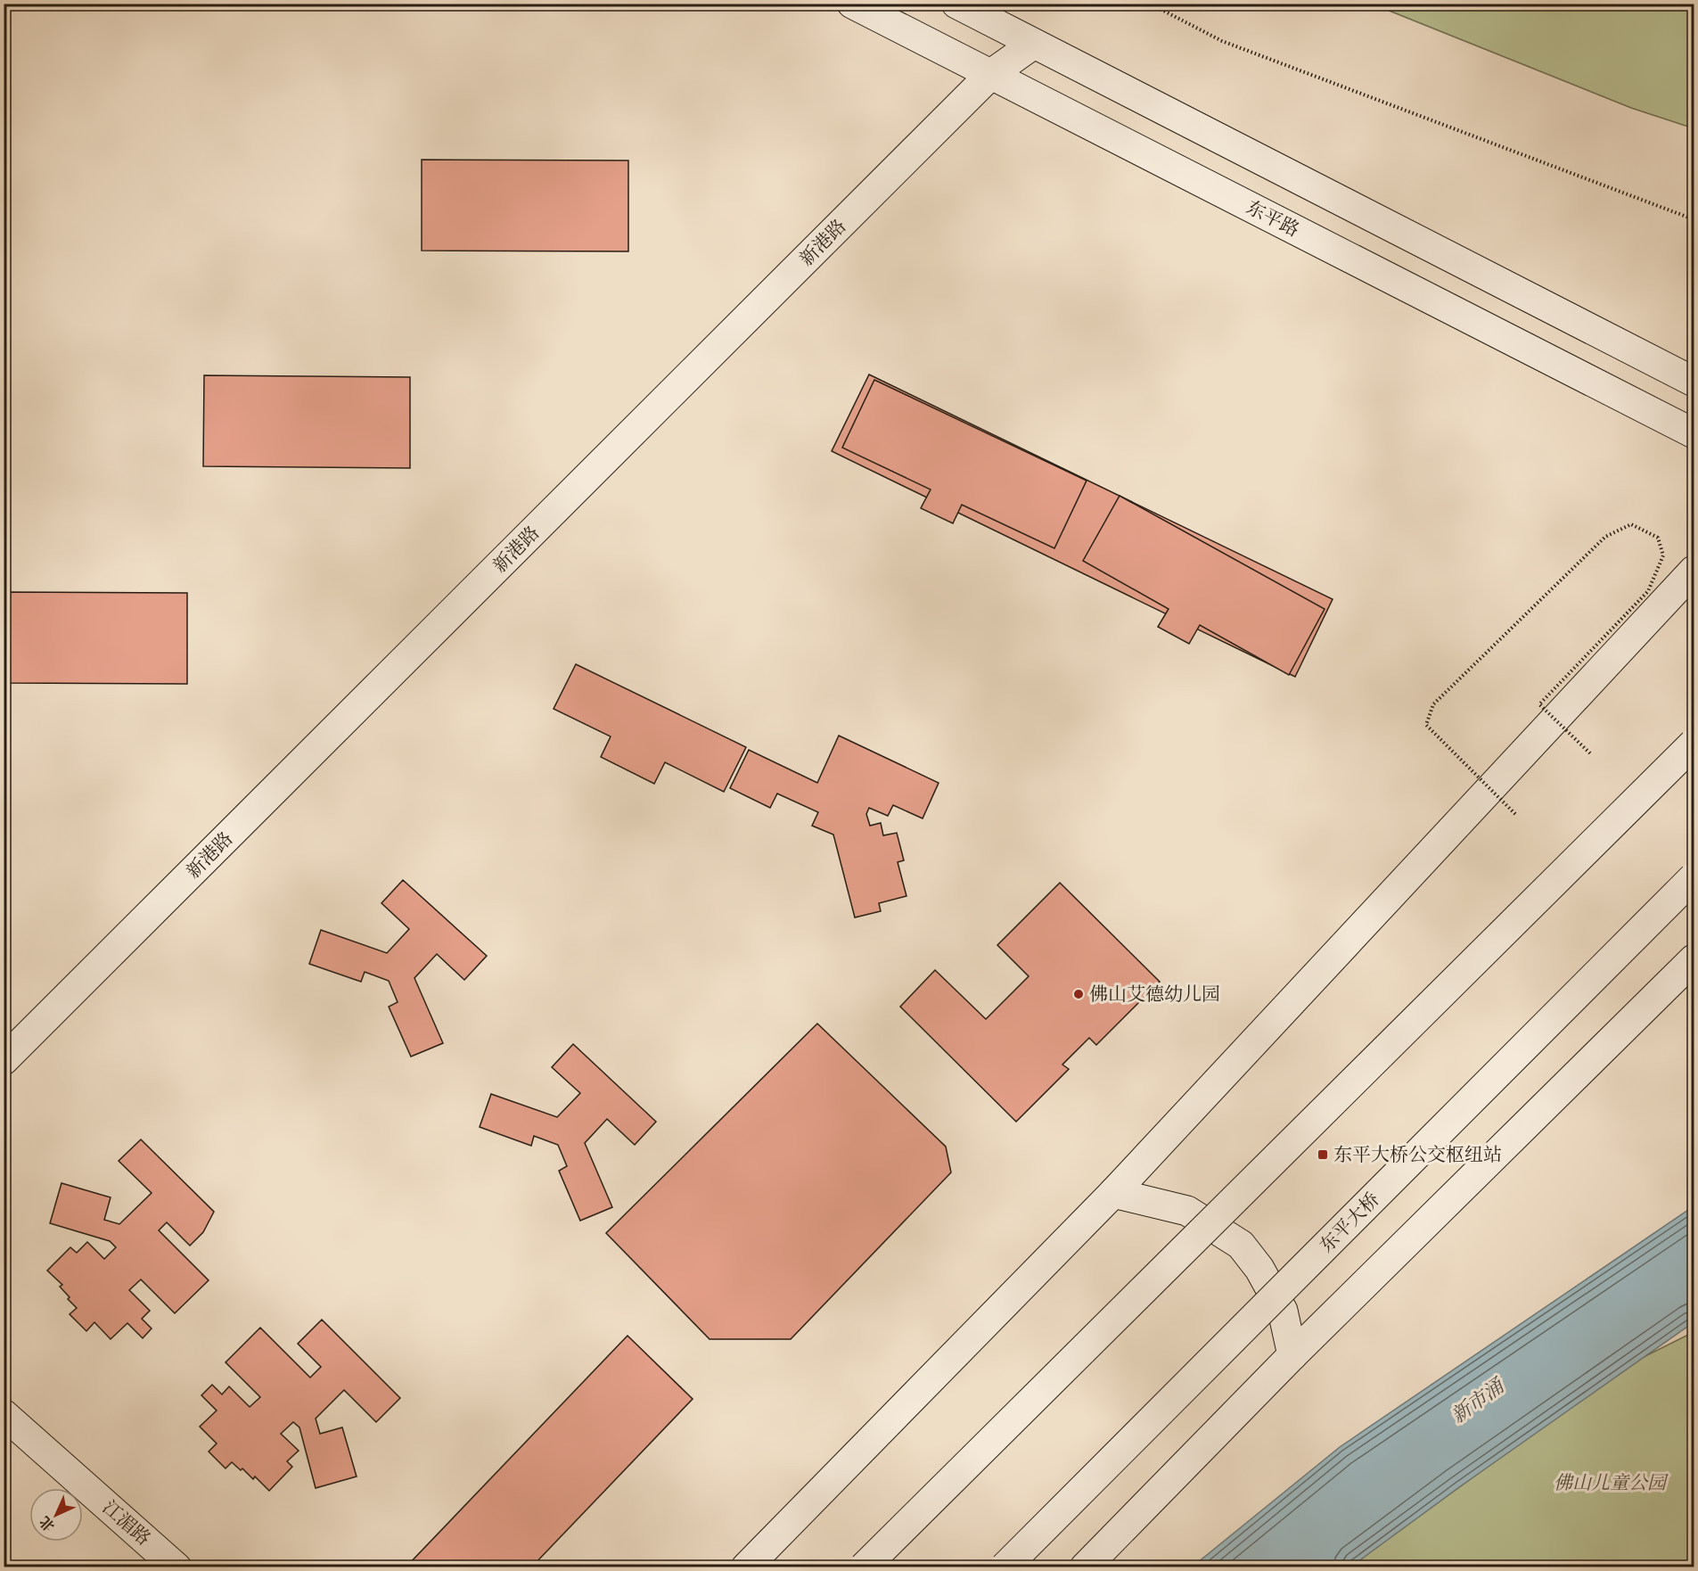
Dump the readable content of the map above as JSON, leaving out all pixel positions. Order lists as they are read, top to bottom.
{
  "streets": {
    "main road": [
      "东平路",
      "新港路",
      "东平大桥",
      "江湄路"
    ]
  },
  "crossings": [
    ["东平路", "新港路"]
  ],
  "water": ["新市涌"],
  "parks": ["佛山儿童公园"],
  "places": {
    "other": ["佛山艾德幼儿园"],
    "transit": ["东平大桥公交枢纽站"]
  },
  "north": "bottom left"
}
